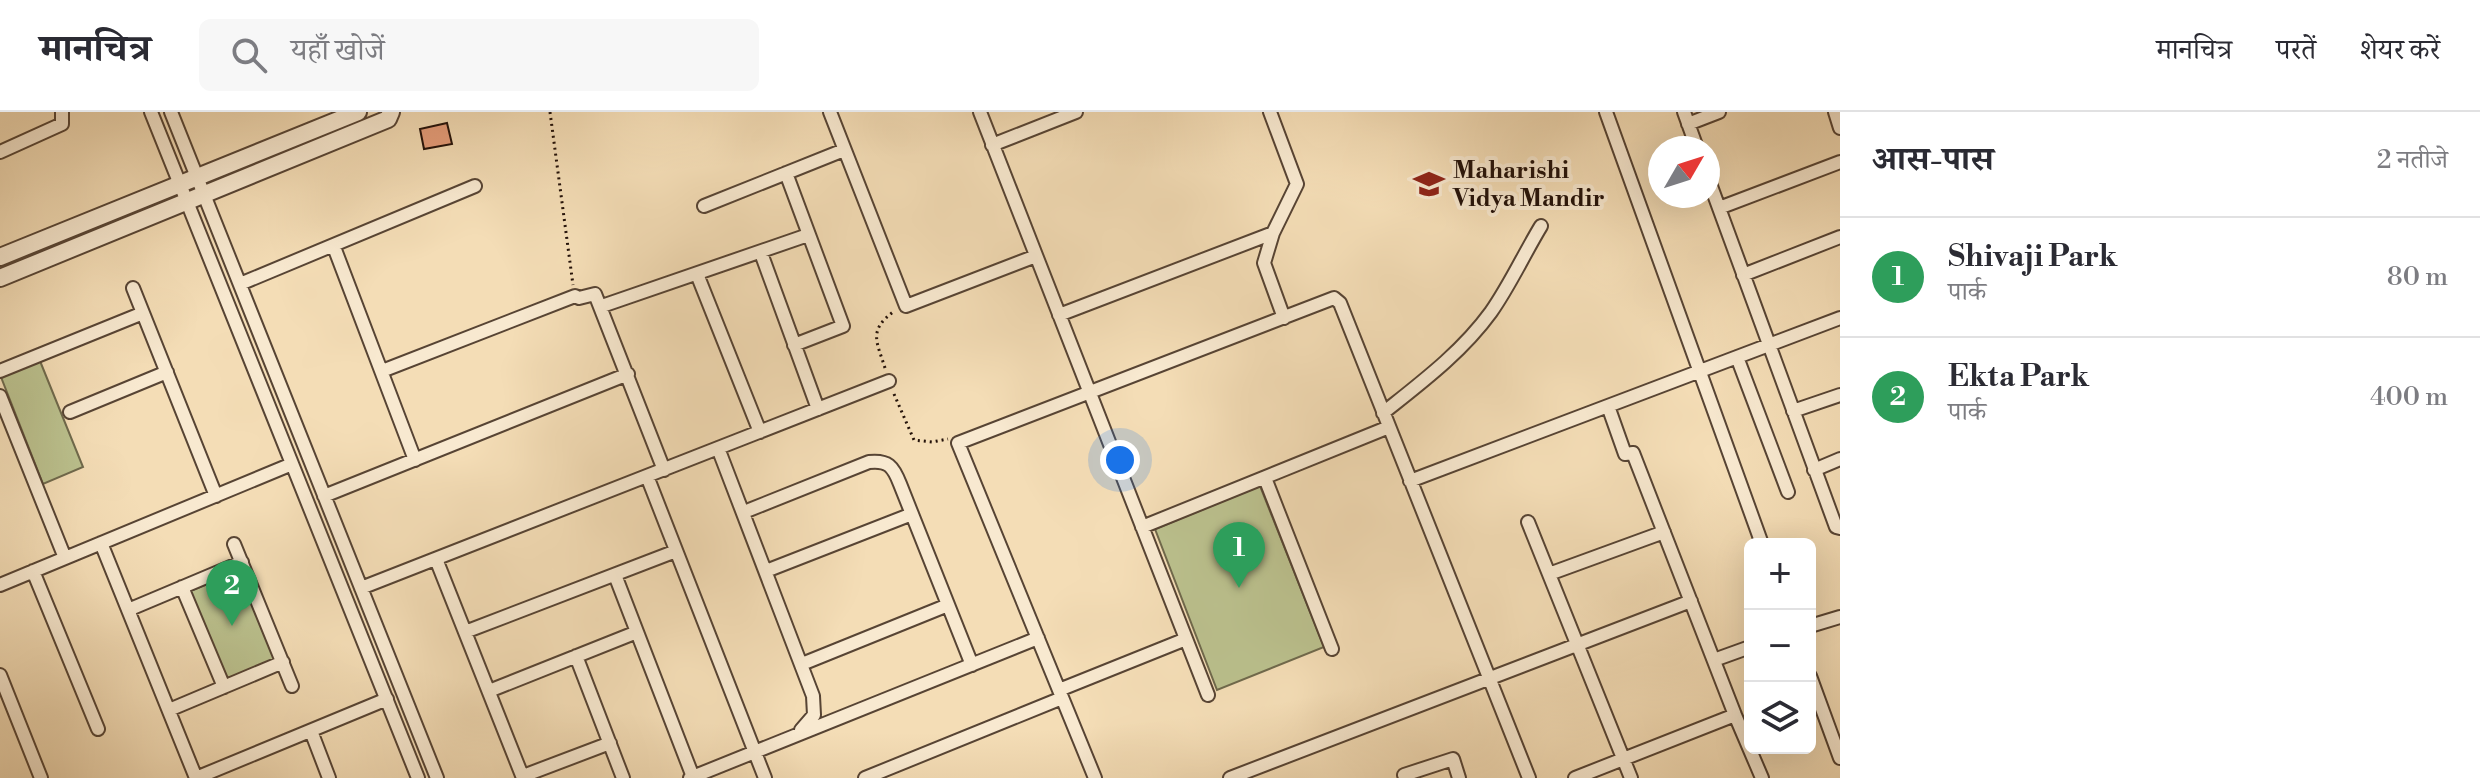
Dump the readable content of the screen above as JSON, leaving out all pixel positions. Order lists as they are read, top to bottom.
{
  "places": {
    "school or university": ["Maharishi Vidya Mandir"]
  },
  "north": "top right",
  "page": {
    "header": "मानचित्र",
    "search": "यहाँ खोजें",
    "nav": ["मानचित्र", "परतें", "शेयर करें"],
    "heading": ["आस-पास", "2 नतीजे"],
    "list": [
      {
        "mark": "1",
        "name": "Shivaji Park",
        "note": "पार्क",
        "value": "80 m"
      },
      {
        "mark": "2",
        "name": "Ekta Park",
        "note": "पार्क",
        "value": "400 m"
      }
    ],
    "pins": ["1", "2"],
    "map_buttons": ["+", "−"]
  }
}
